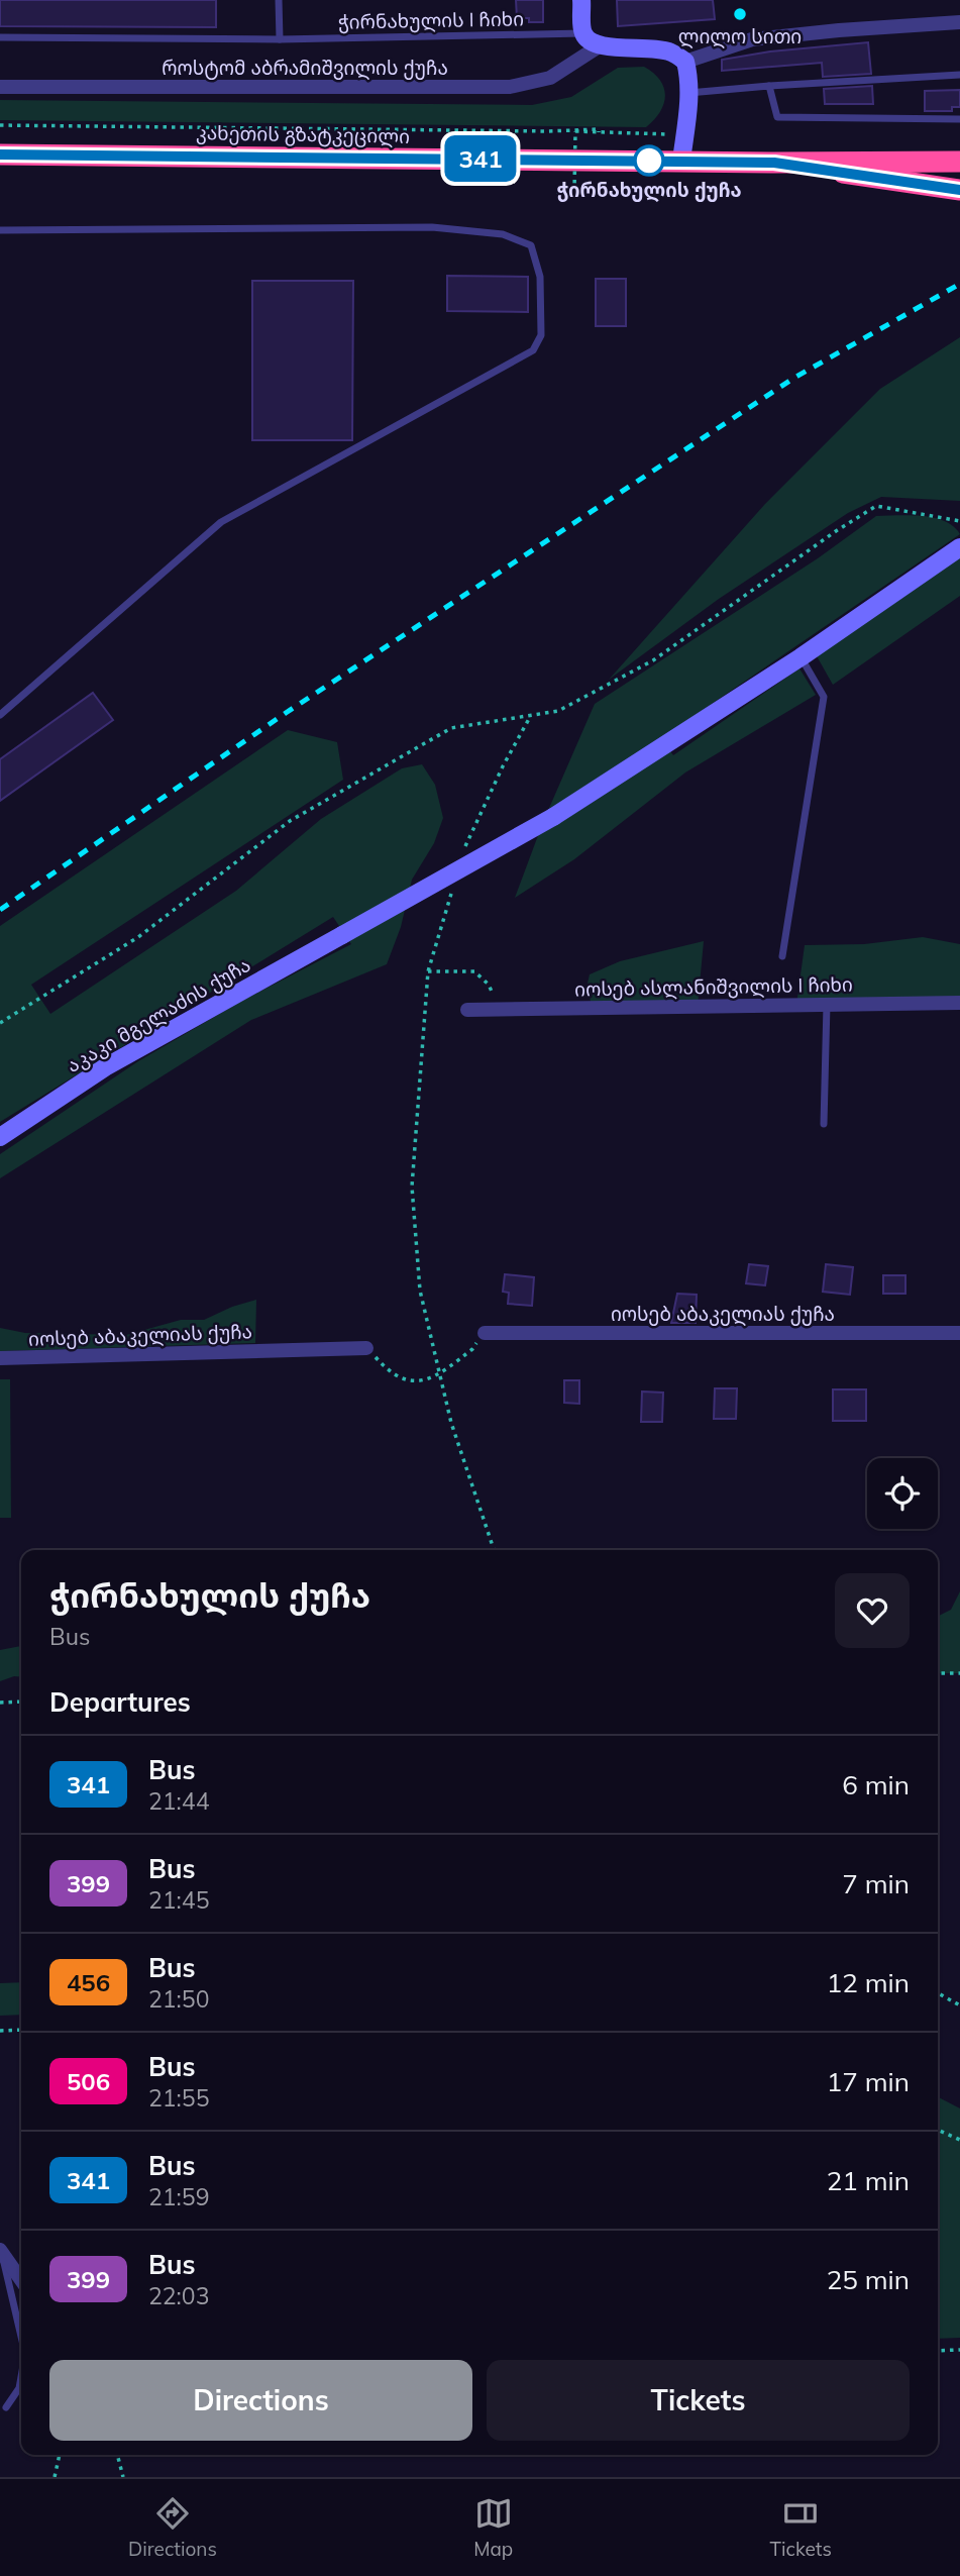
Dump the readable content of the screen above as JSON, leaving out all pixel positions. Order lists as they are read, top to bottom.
{
  "streets": {
    "highway": ["კახეთის გზატკეცილი"],
    "street": [
      "როსტომ აბრამიშვილის ქუჩა",
      "იოსებ ასლანიშვილის I ჩიხი",
      "აკაკი მგელაძის ქუჩა",
      "იოსებ აბაკელიას ქუჩა"
    ],
    "lane": ["ჭირნახულის I ჩიხი"]
  },
  "places": ["ლილო სითი", "ჭირნახულის ქუჩა"],
  "lines": ["bus line 341"],
  "page": {
    "on_map": "341",
    "heading": [
      ["ჭირნახულის ქუჩა", "Bus"],
      "Departures"
    ],
    "list": [
      {
        "mark": "341",
        "name": "Bus",
        "note": "21:44",
        "value": "6 min"
      },
      {
        "mark": "399",
        "name": "Bus",
        "note": "21:45",
        "value": "7 min"
      },
      {
        "mark": "456",
        "name": "Bus",
        "note": "21:50",
        "value": "12 min"
      },
      {
        "mark": "506",
        "name": "Bus",
        "note": "21:55",
        "value": "17 min"
      },
      {
        "mark": "341",
        "name": "Bus",
        "note": "21:59",
        "value": "21 min"
      },
      {
        "mark": "399",
        "name": "Bus",
        "note": "22:03",
        "value": "25 min"
      }
    ],
    "buttons": ["Directions", "Tickets"],
    "tabs": ["Directions", "Map", "Tickets"]
  }
}
